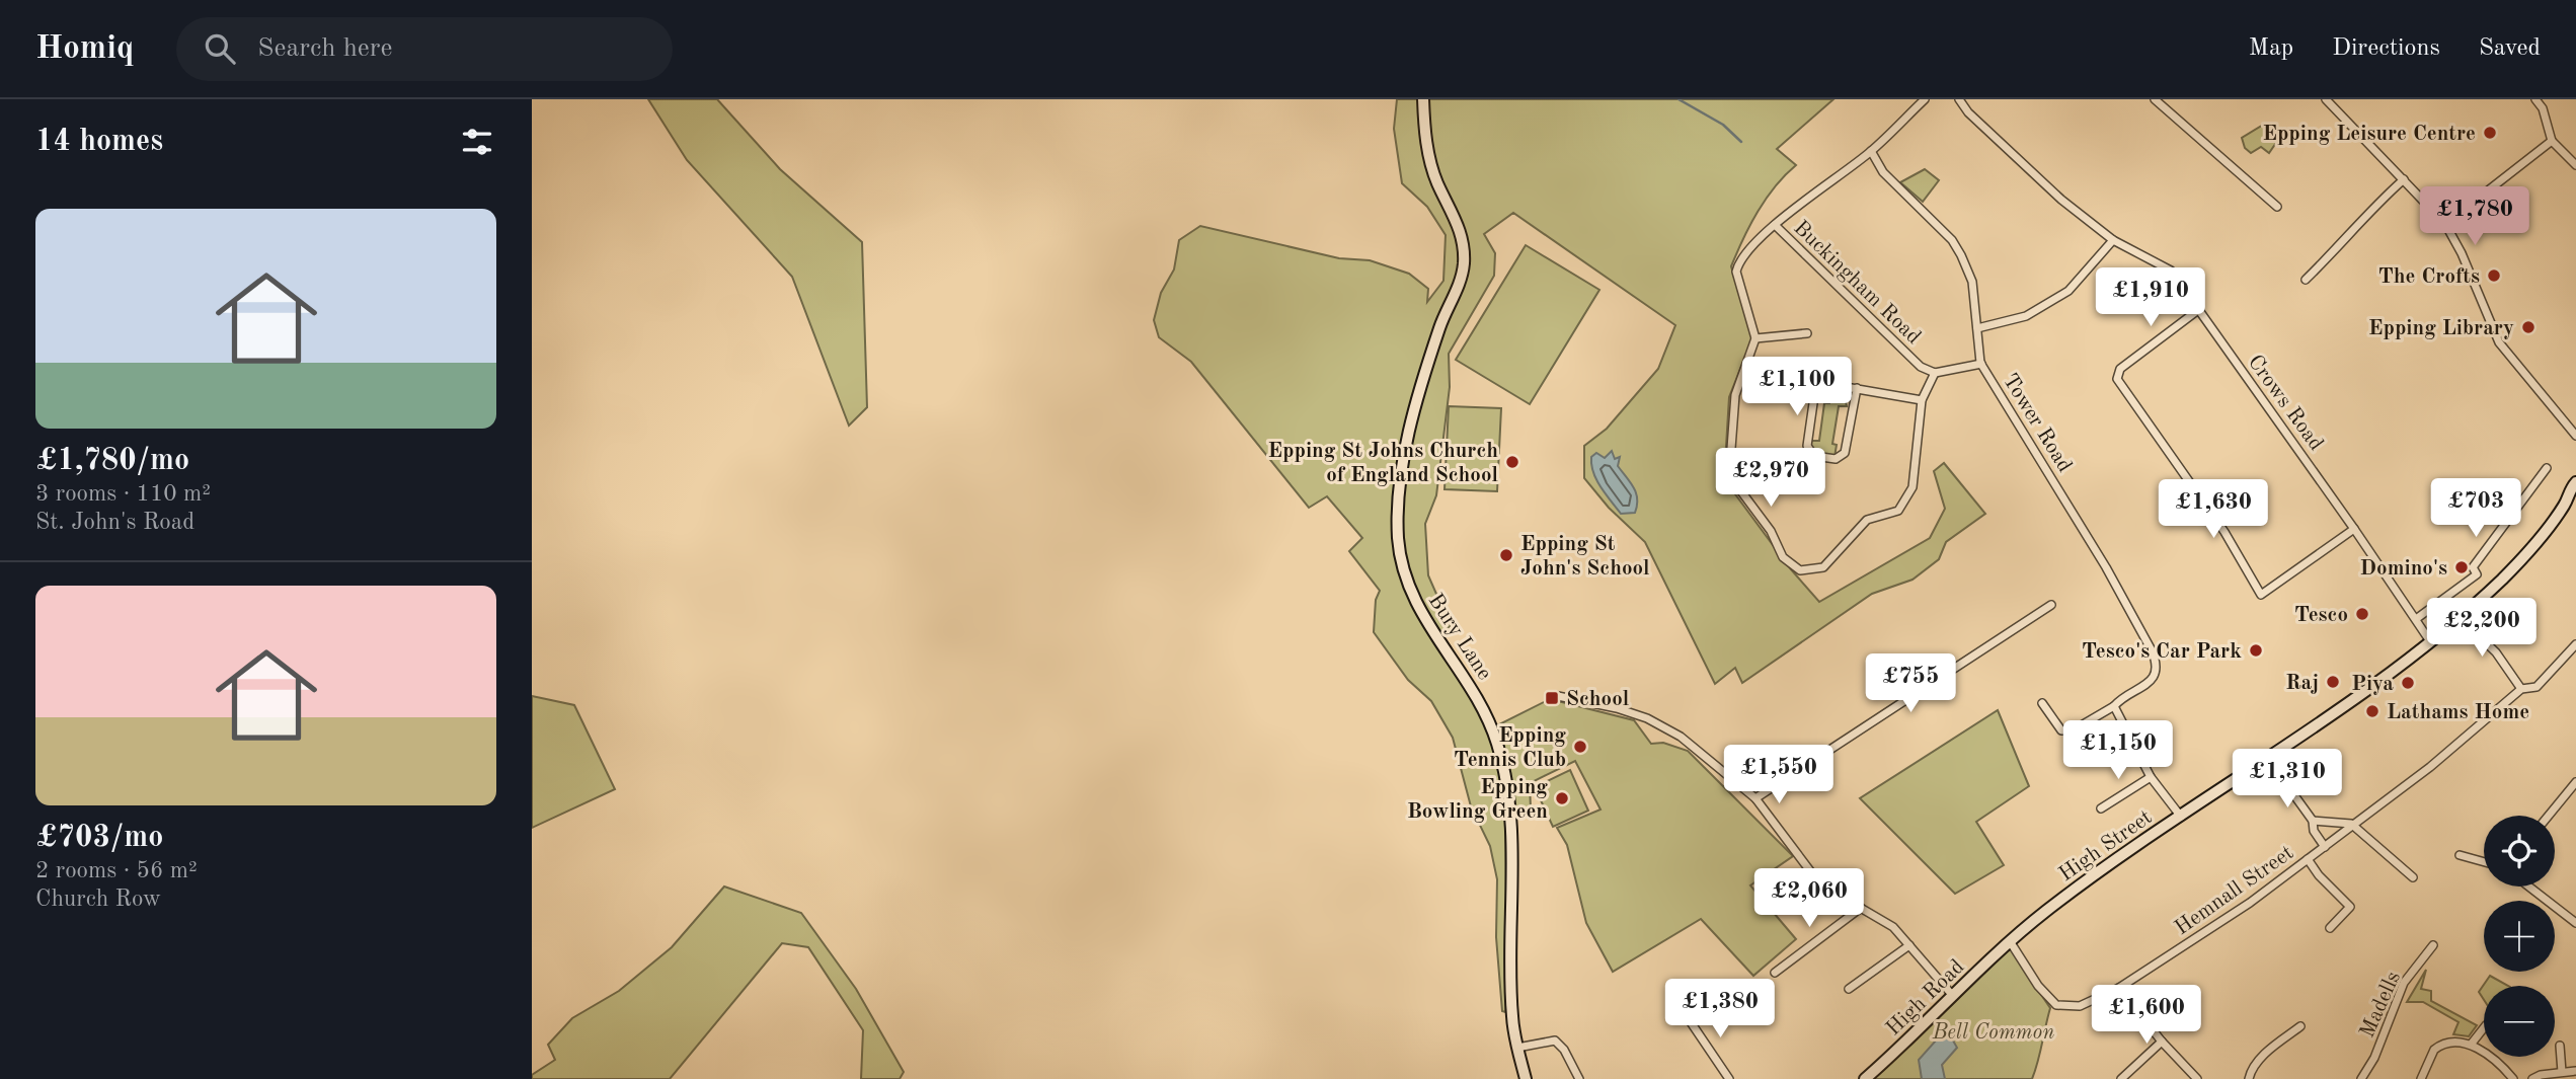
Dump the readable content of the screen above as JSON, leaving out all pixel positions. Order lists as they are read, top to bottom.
{
  "streets": {
    "main road": ["Bury Lane", "High Street", "High Road"],
    "street": [
      "Buckingham Road",
      "Crows Road",
      "Tower Road",
      "Hemnall Street",
      "Madells"
    ]
  },
  "crossings": [
    ["Crows Road", "High Street"],
    ["High Street", "Hemnall Street"],
    ["High Street", "High Road"],
    ["Hemnall Street", "High Road"]
  ],
  "parks": ["Bell Common"],
  "places": {
    "other": [
      "Epping Leisure Centre",
      "The Crofts",
      "Epping Library",
      "Epping St Johns Church of England School",
      "Epping St John's School",
      "Domino's",
      "Tesco",
      "Tesco's Car Park",
      "Raj",
      "Piya",
      "Lathams Home",
      "Epping Tennis Club",
      "Epping Bowling Green"
    ],
    "transit": ["School"]
  },
  "page": {
    "header": "Homiq",
    "search": "Search here",
    "nav": ["Map", "Directions", "Saved"],
    "heading": "14 homes",
    "list": [
      {
        "name": "£1,780/mo",
        "note": "3 rooms · 110 m² · St. John's Road"
      },
      {
        "name": "£703/mo",
        "note": "2 rooms · 56 m² · Church Row"
      }
    ],
    "price": [
      "£1,780",
      "£1,910",
      "£1,100",
      "£2,970",
      "£703",
      "£1,630",
      "£2,200",
      "£755",
      "£1,150",
      "£1,550",
      "£1,310",
      "£2,060",
      "£1,380",
      "£1,600"
    ],
    "map_buttons": ["+", "−"]
  }
}
